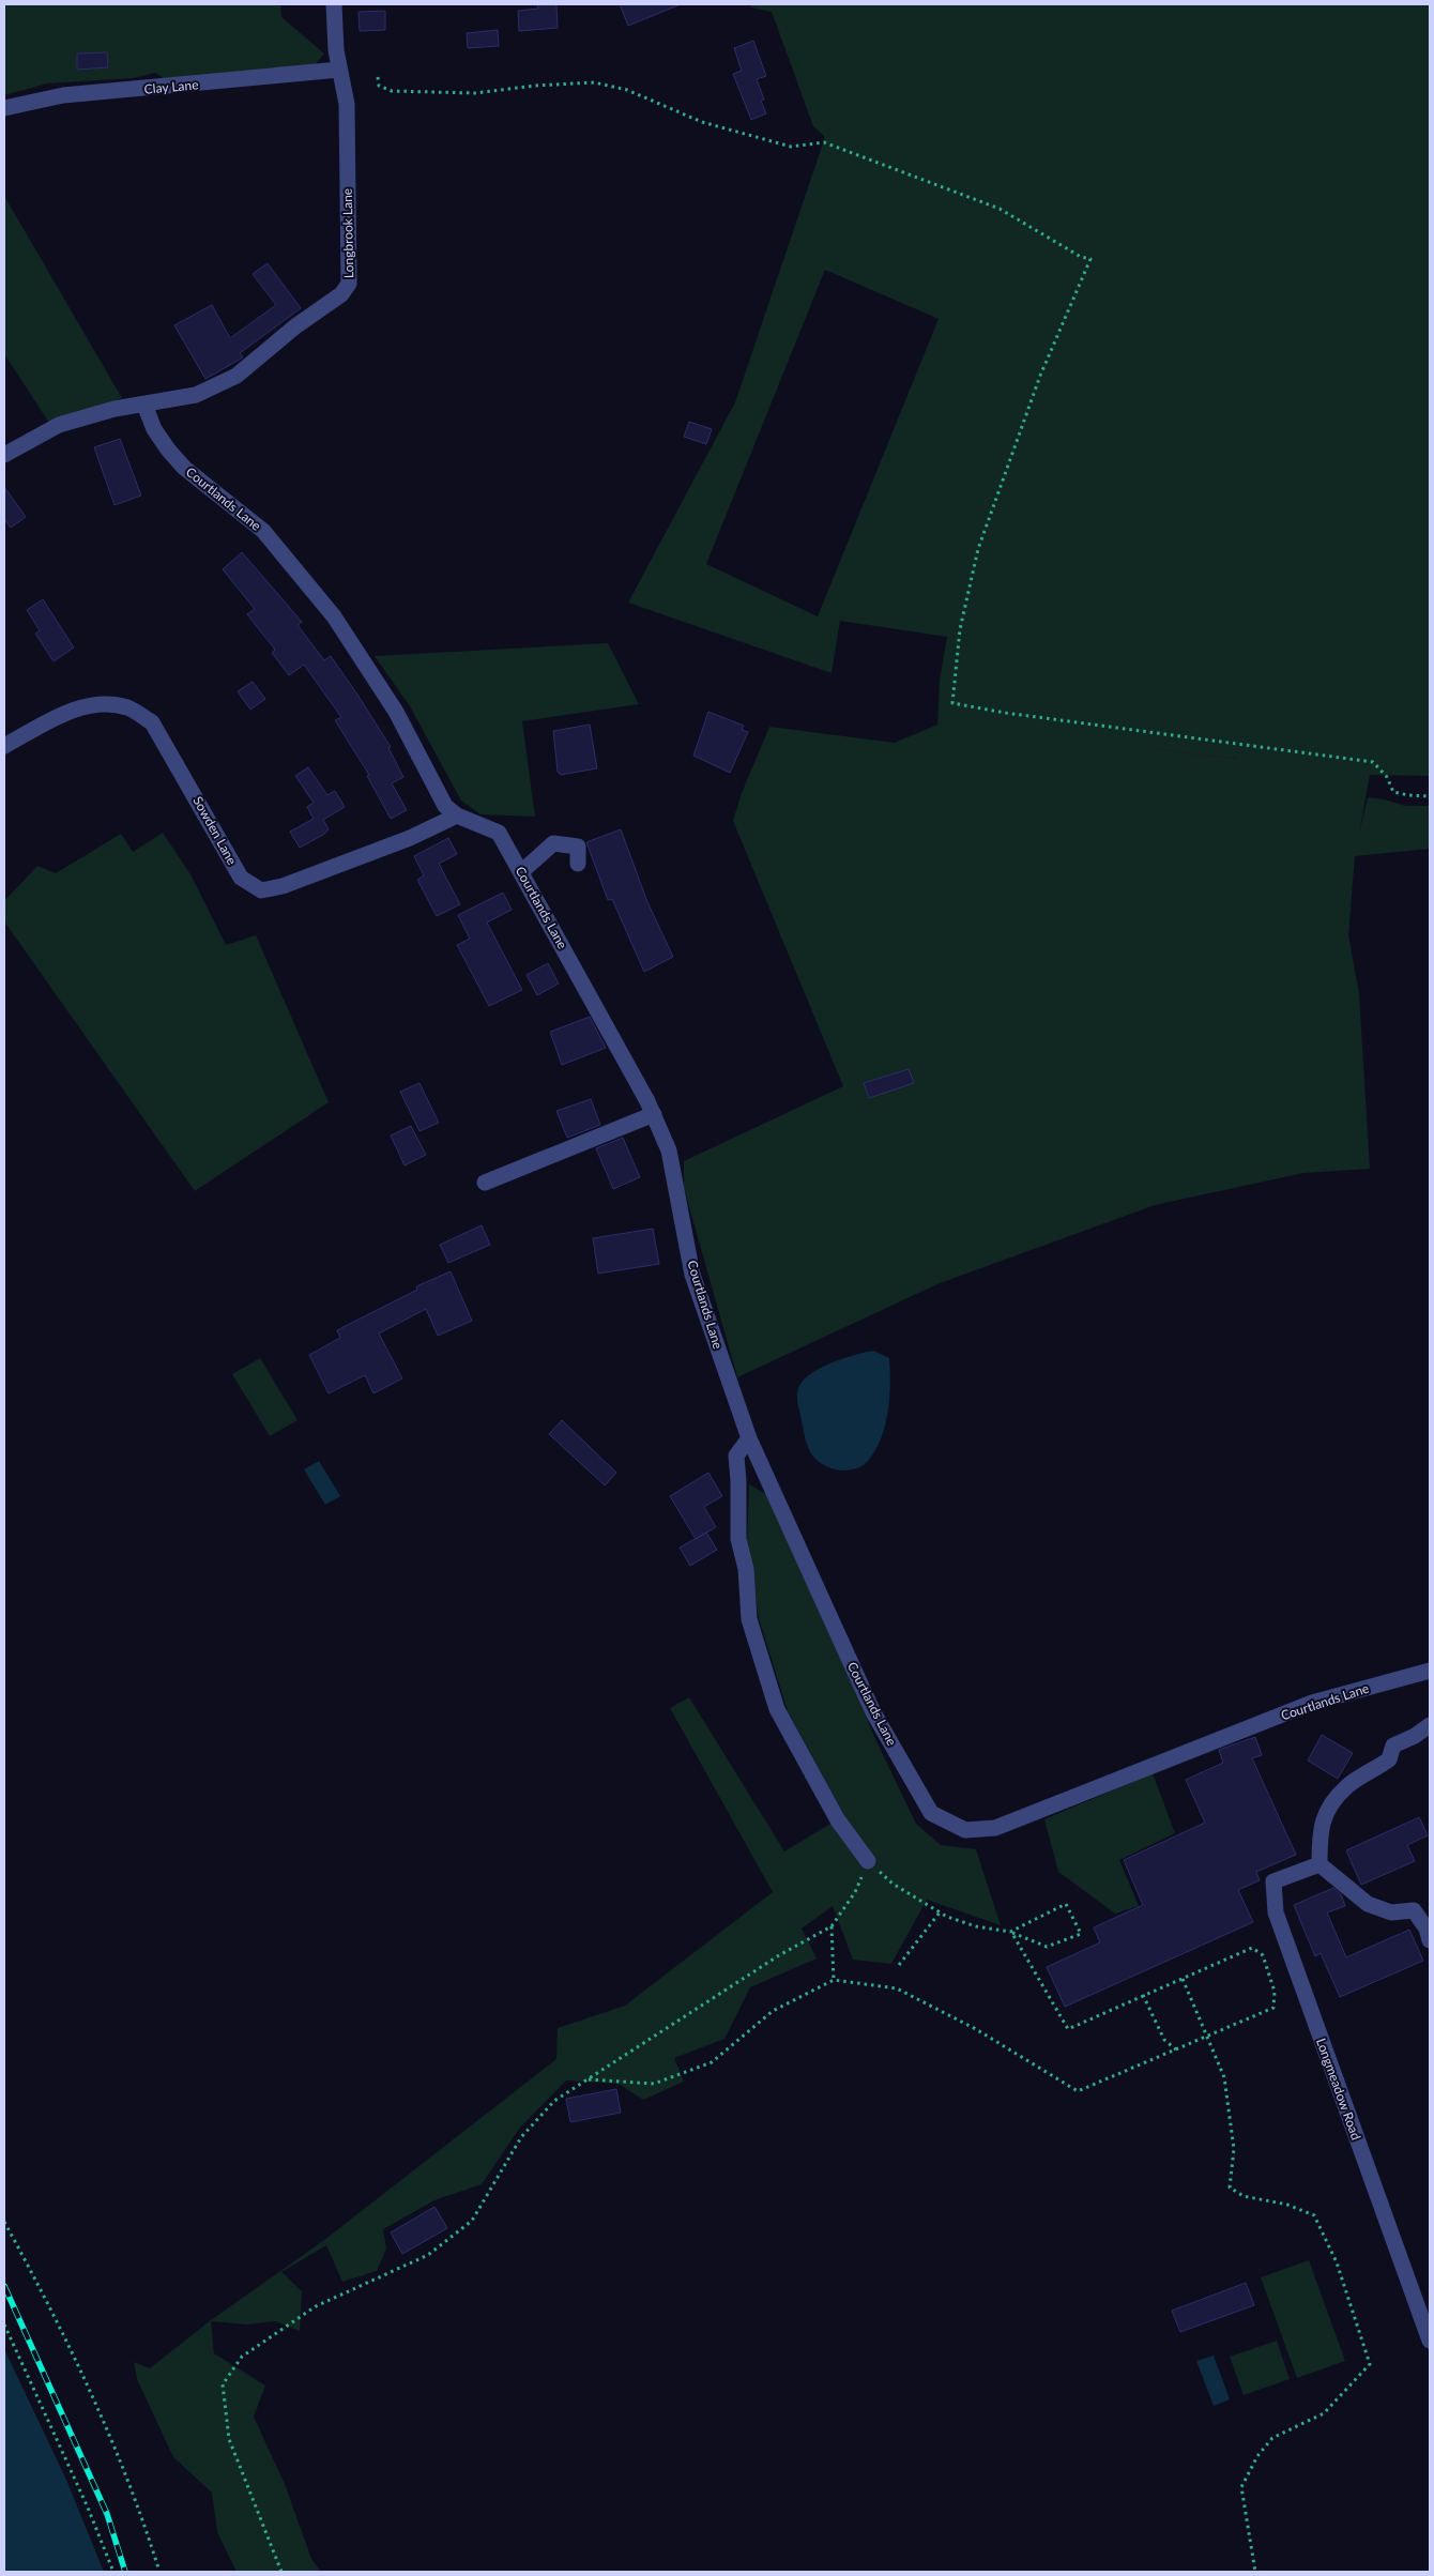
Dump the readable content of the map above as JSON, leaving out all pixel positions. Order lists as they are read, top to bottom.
{
  "streets": {
    "street": [
      "Clay Lane",
      "Longbrook Lane",
      "Courtlands Lane",
      "Sowden Lane",
      "Longmeadow Road"
    ]
  },
  "crossings": [
    ["Clay Lane", "Longbrook Lane"],
    ["Longbrook Lane", "Courtlands Lane"],
    ["Courtlands Lane", "Sowden Lane"]
  ]
}
